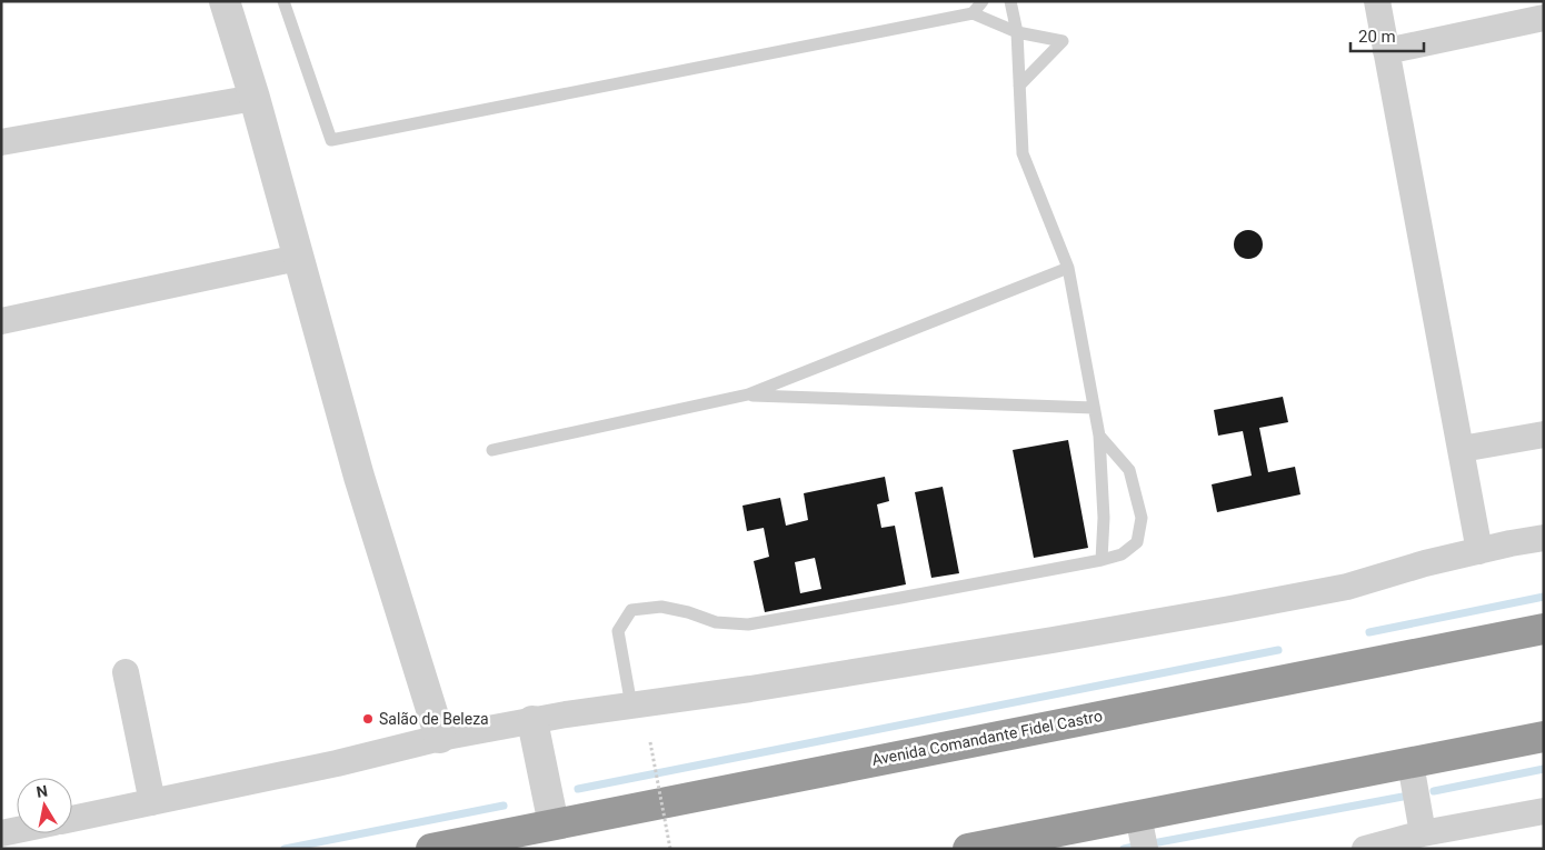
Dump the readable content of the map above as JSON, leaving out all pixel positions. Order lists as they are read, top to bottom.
{
  "streets": {
    "highway": ["Avenida Comandante Fidel Castro"]
  },
  "places": ["Salão de Beleza"],
  "scale_bar": "20 m",
  "north": "top"
}
